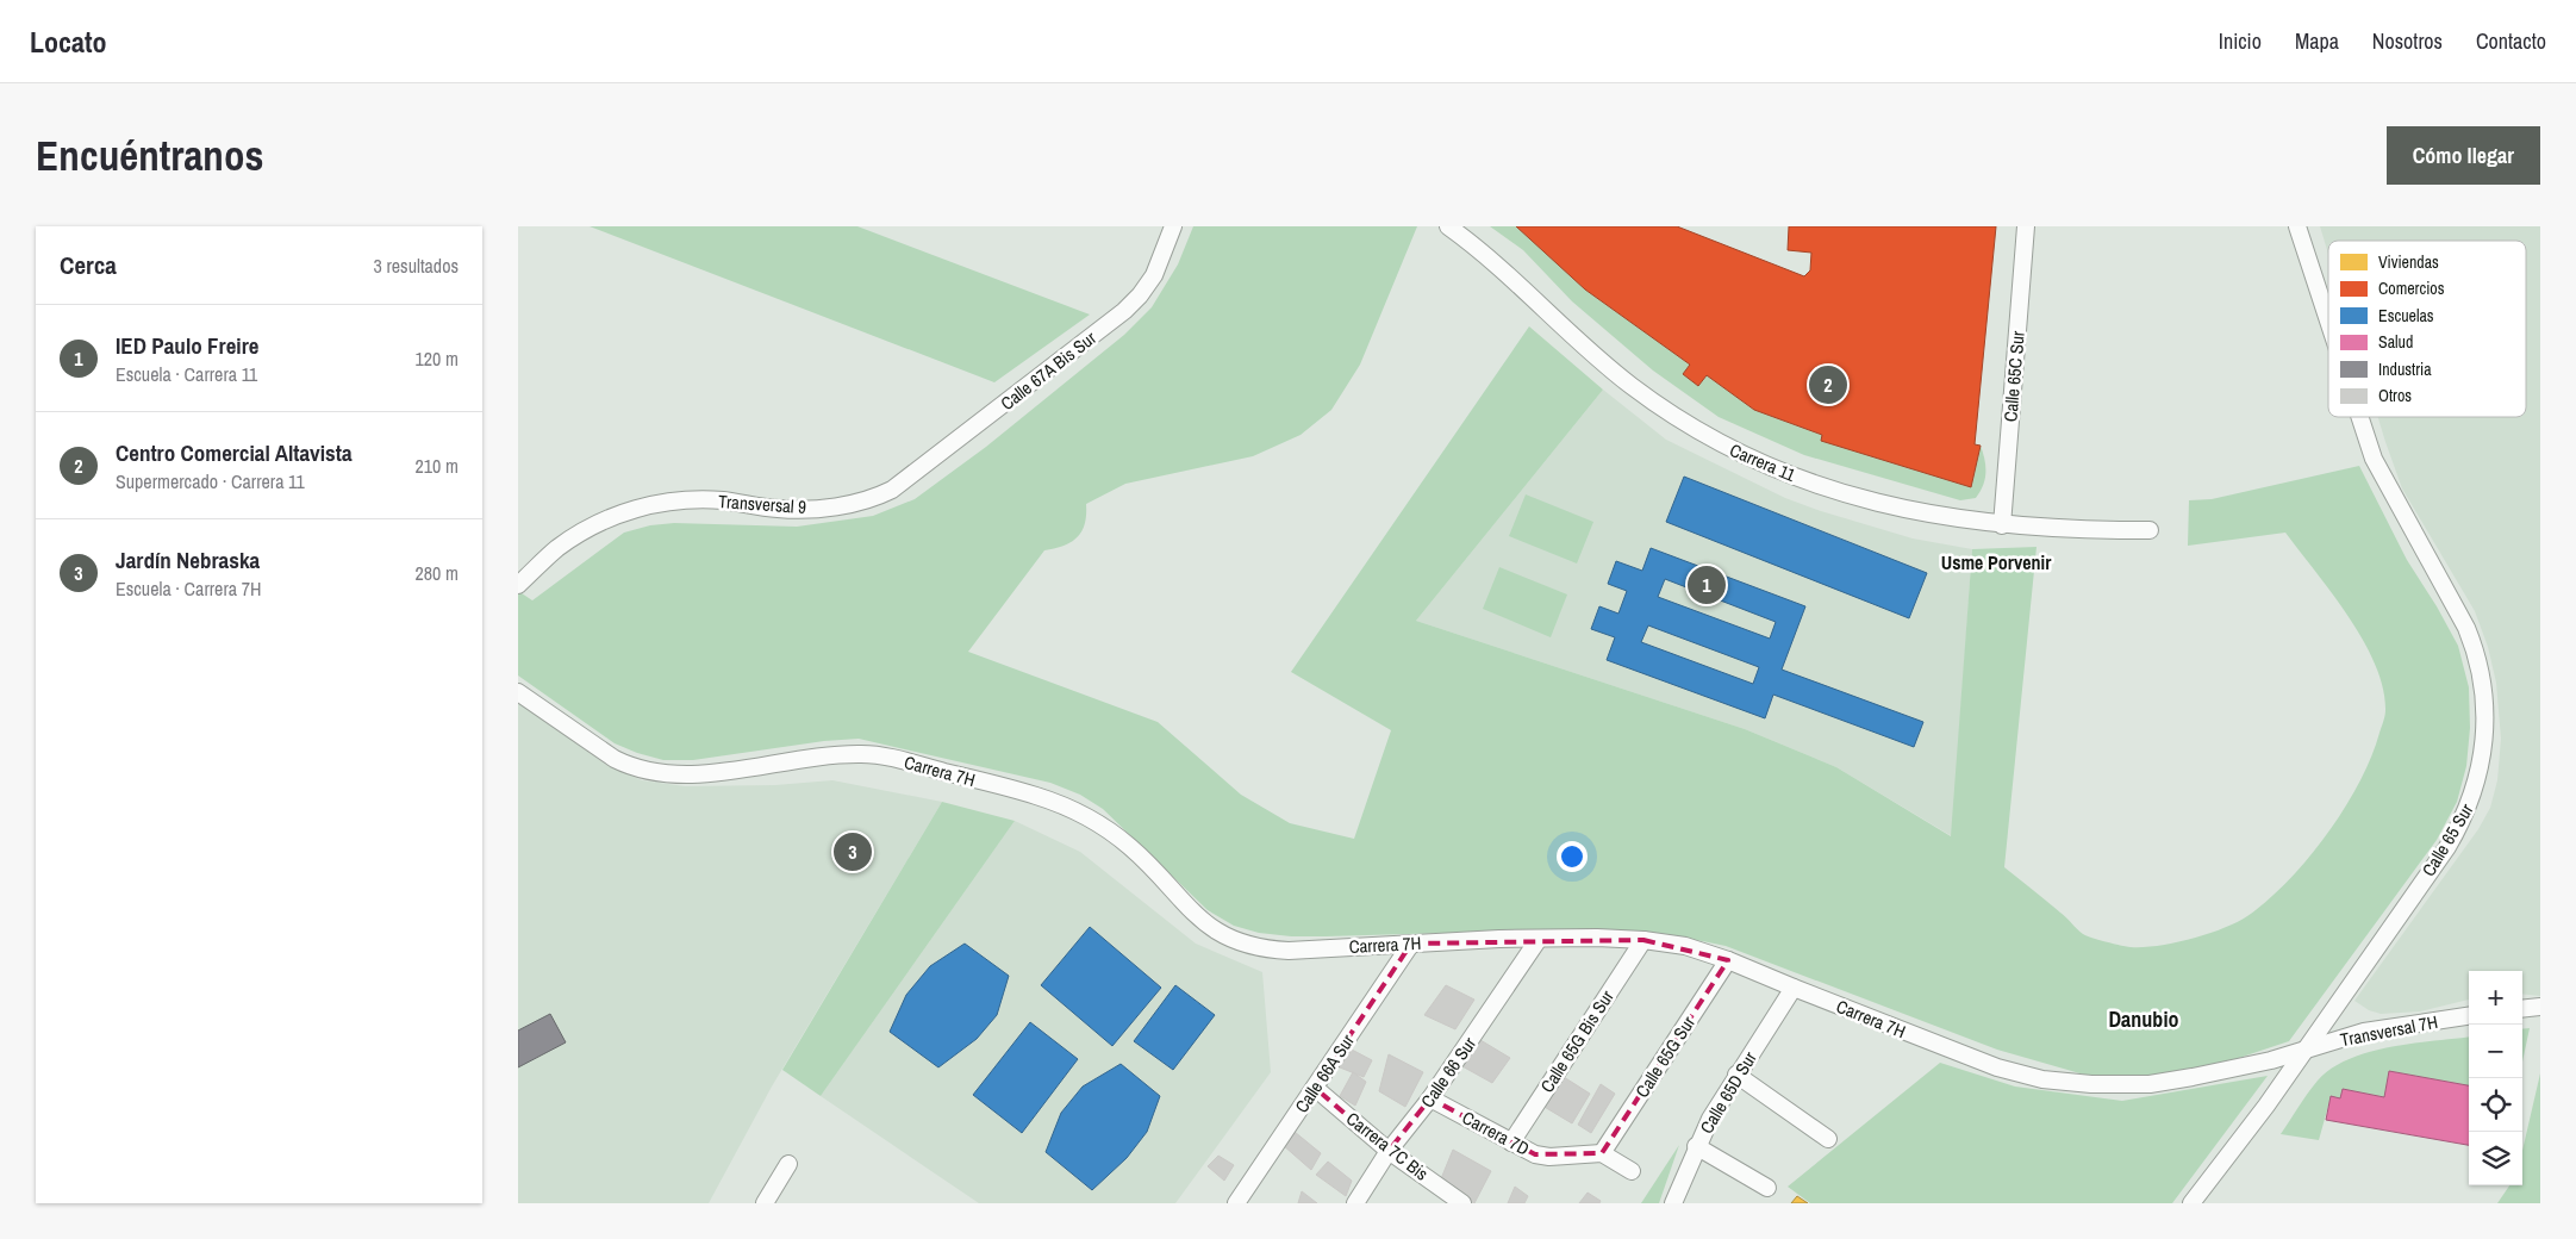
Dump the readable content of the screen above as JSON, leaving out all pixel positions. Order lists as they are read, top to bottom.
{
  "streets": {
    "street": [
      "Calle 67A Bis Sur",
      "Calle 65C Sur",
      "Carrera 11",
      "Transversal 9",
      "Carrera 7H",
      "Calle 65 Sur",
      "Transversal 7H",
      "Calle 65G Bis Sur",
      "Calle 65G Sur",
      "Calle 66 Sur",
      "Calle 66A Sur",
      "Calle 65D Sur",
      "Carrera 7D",
      "Carrera 7C Bis"
    ]
  },
  "crossings": [
    ["Calle 67A Bis Sur", "Transversal 9"],
    ["Calle 65C Sur", "Carrera 11"],
    ["Carrera 7H", "Calle 65 Sur"],
    ["Carrera 7H", "Transversal 7H"],
    ["Carrera 7H", "Calle 65G Bis Sur"],
    ["Carrera 7H", "Calle 65G Sur"],
    ["Carrera 7H", "Calle 66 Sur"],
    ["Carrera 7H", "Calle 66A Sur"],
    ["Carrera 7H", "Calle 65D Sur"],
    ["Calle 65 Sur", "Transversal 7H"],
    ["Calle 65G Bis Sur", "Carrera 7D"],
    ["Calle 65G Sur", "Carrera 7D"],
    ["Calle 66 Sur", "Carrera 7D"],
    ["Calle 66 Sur", "Carrera 7C Bis"],
    ["Calle 66A Sur", "Carrera 7C Bis"]
  ],
  "districts": ["Usme Porvenir", "Danubio"],
  "legend": [
    "Viviendas",
    "Comercios",
    "Escuelas",
    "Salud",
    "Industria",
    "Otros"
  ],
  "page": {
    "header": "Locato",
    "nav": [
      "Inicio",
      "Mapa",
      "Nosotros",
      "Contacto"
    ],
    "buttons": "Cómo llegar",
    "title": "Encuéntranos",
    "heading": ["Cerca", "3 resultados"],
    "list": [
      {
        "mark": "1",
        "name": "IED Paulo Freire",
        "note": "Escuela · Carrera 11",
        "value": "120 m"
      },
      {
        "mark": "2",
        "name": "Centro Comercial Altavista",
        "note": "Supermercado · Carrera 11",
        "value": "210 m"
      },
      {
        "mark": "3",
        "name": "Jardín Nebraska",
        "note": "Escuela · Carrera 7H",
        "value": "280 m"
      }
    ],
    "pins": ["2", "1", "3"],
    "map_buttons": ["+", "−"]
  }
}
